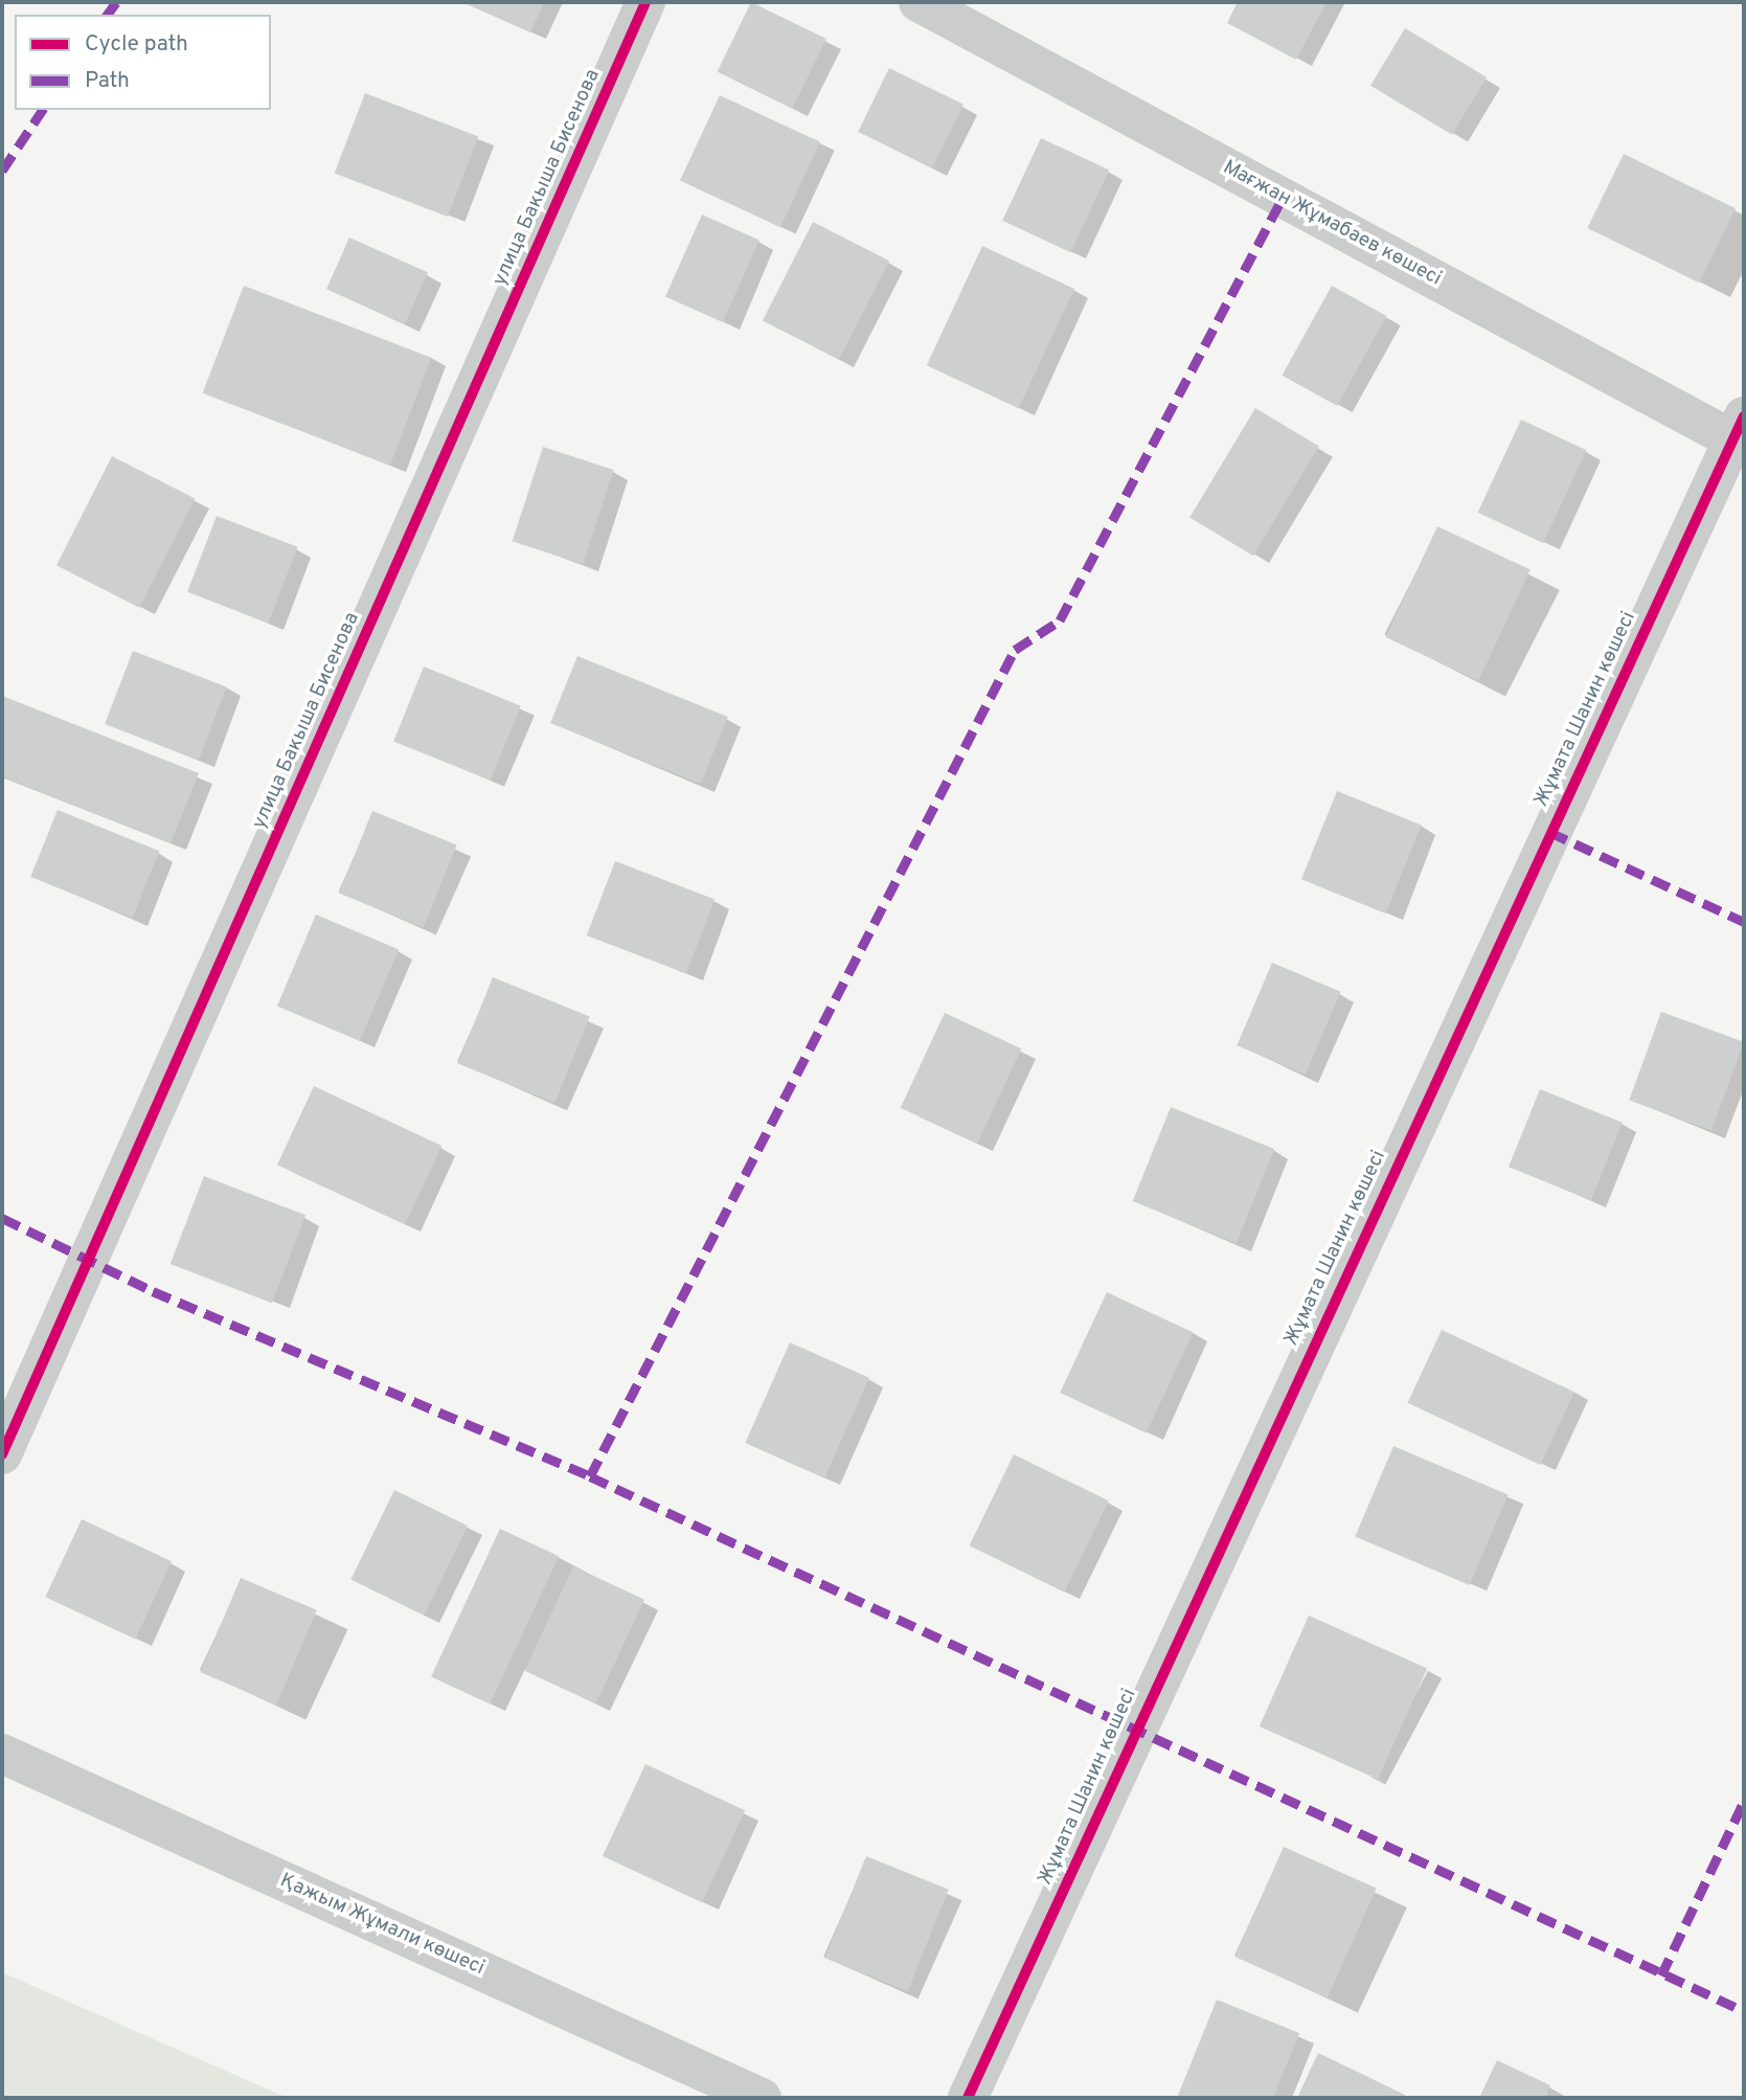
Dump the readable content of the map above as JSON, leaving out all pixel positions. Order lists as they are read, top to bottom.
{
  "streets": {
    "street": [
      "улица Бакыша Бисенова",
      "Мағжан Жұмабаев көшесі",
      "Жұмата Шанин көшесі",
      "Қажым Жұмали көшесі"
    ]
  },
  "crossings": [
    ["Мағжан Жұмабаев көшесі", "Жұмата Шанин көшесі"]
  ],
  "legend": ["Cycle path", "Path"]
}
